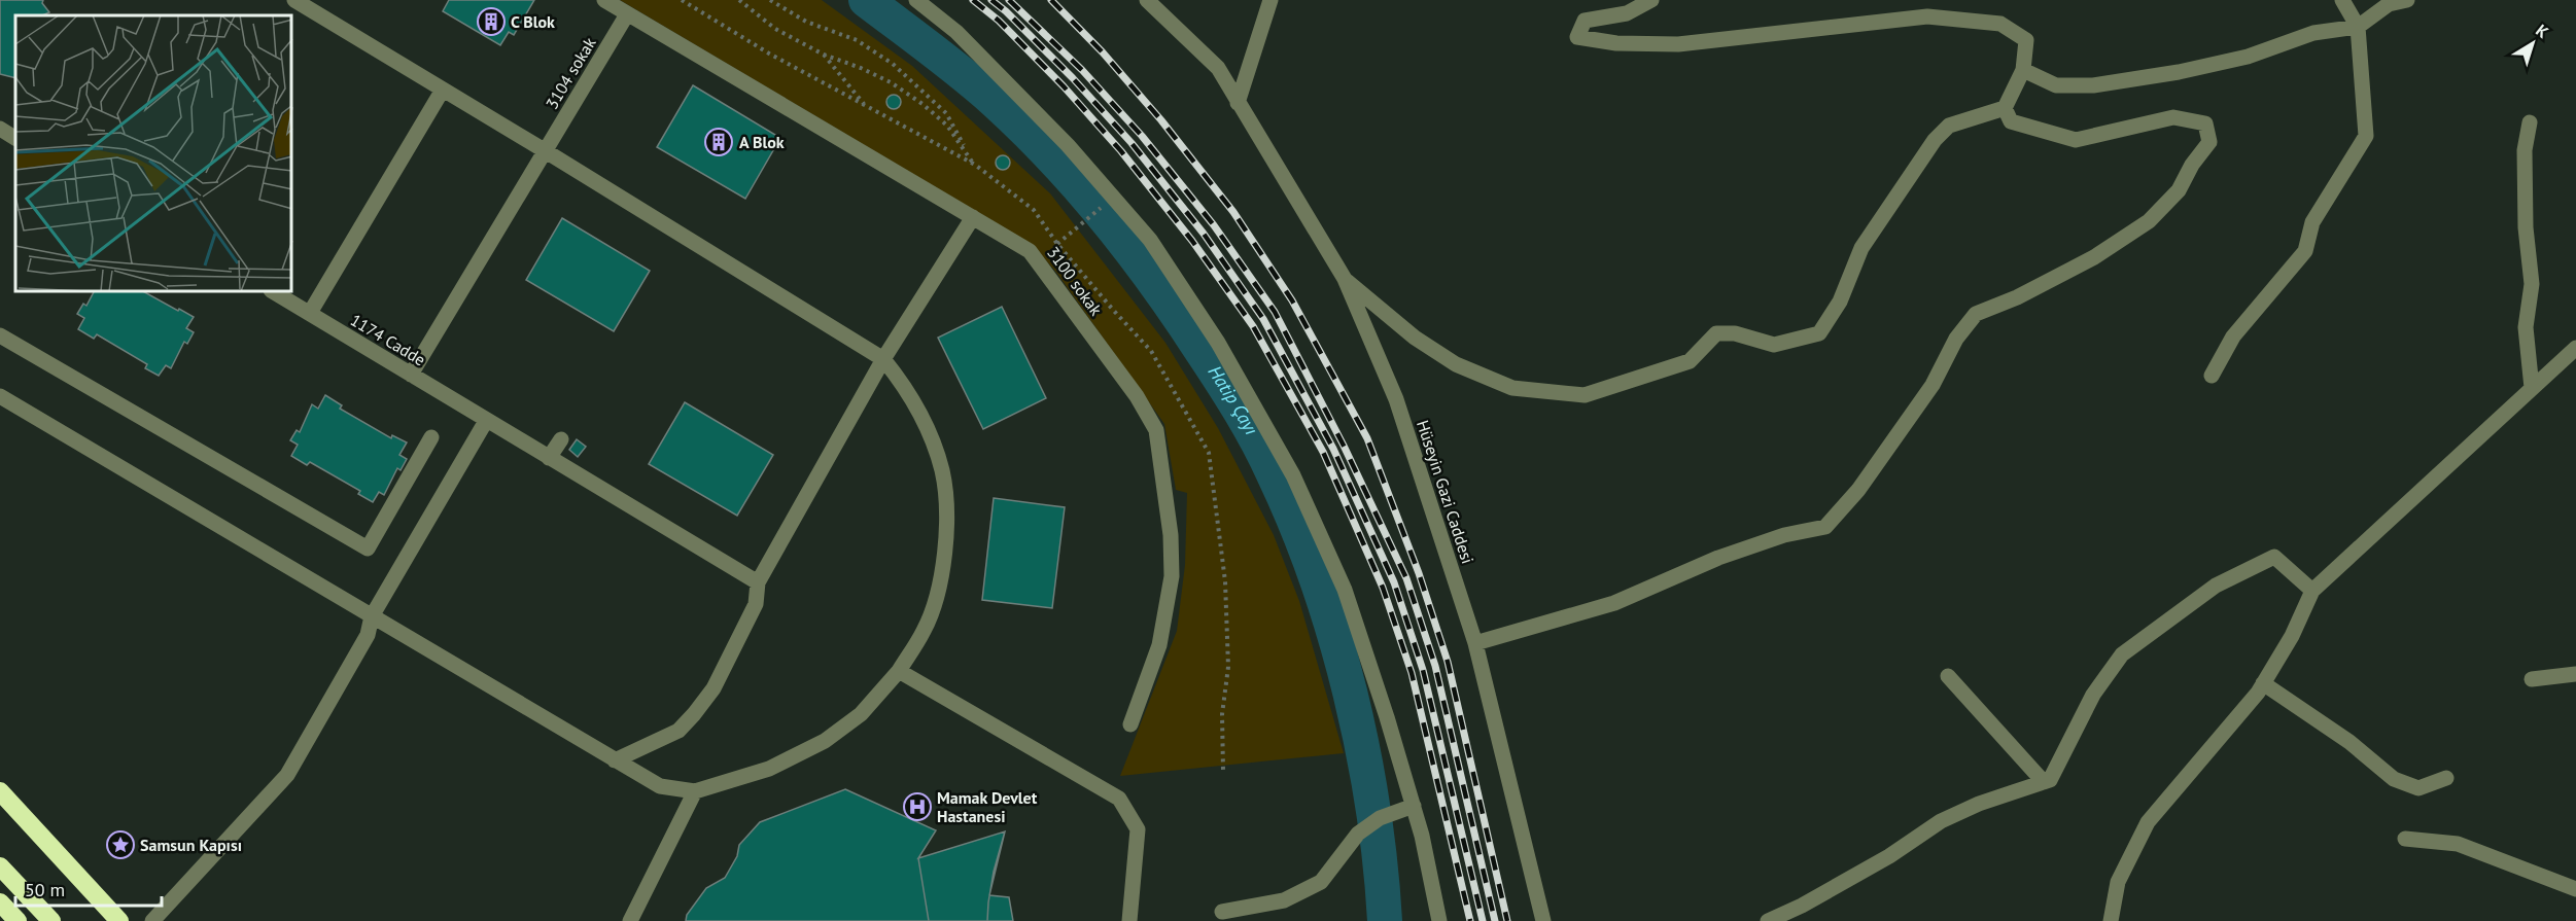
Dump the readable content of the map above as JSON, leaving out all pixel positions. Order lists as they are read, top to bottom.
{
  "streets": {
    "street": [
      "3104 sokak",
      "3100 sokak",
      "1174 Cadde",
      "Hüseyin Gazi Caddesi"
    ]
  },
  "crossings": [
    ["3104 sokak", "3100 sokak"],
    ["3104 sokak", "1174 Cadde"]
  ],
  "water": ["Hatip Çayı"],
  "places": {
    "building": ["C Blok", "A Blok"],
    "hospital": ["Mamak Devlet Hastanesi"],
    "place": ["Samsun Kapısı"]
  },
  "scale_bar": "50 m",
  "north": "top right"
}
